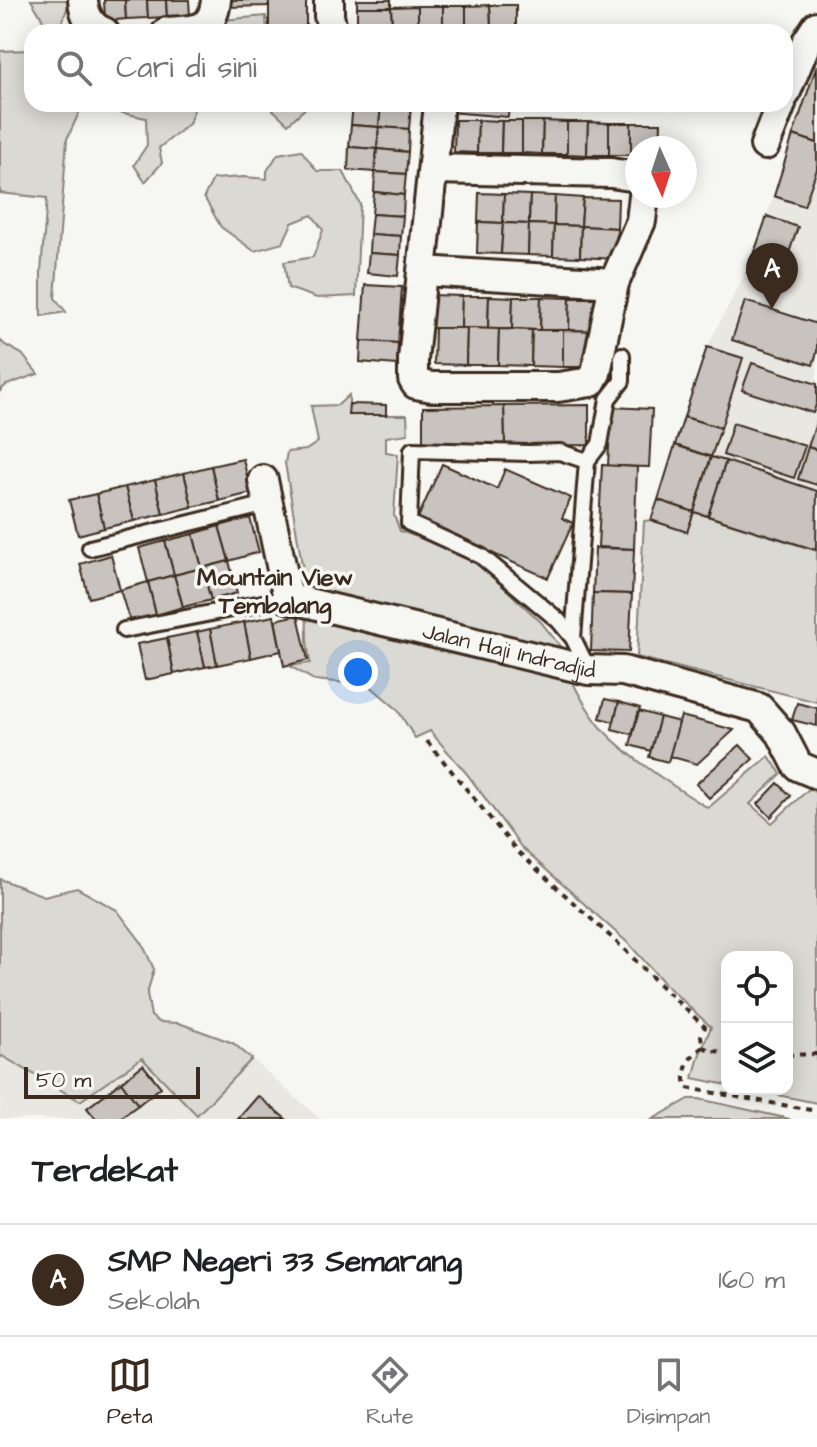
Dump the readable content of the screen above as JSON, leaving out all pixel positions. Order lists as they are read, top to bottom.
{
  "streets": {
    "street": ["Jalan Haji Indradjid"]
  },
  "districts": ["Mountain View Tembalang"],
  "scale_bar": "50 m",
  "north": "bottom",
  "page": {
    "search": "Cari di sini",
    "pins": "A",
    "scale": "50 m",
    "heading": "Terdekat",
    "list": [
      {
        "mark": "A",
        "name": "SMP Negeri 33 Semarang",
        "note": "Sekolah",
        "value": "160 m"
      }
    ],
    "nav": ["Peta", "Rute", "Disimpan"]
  }
}
